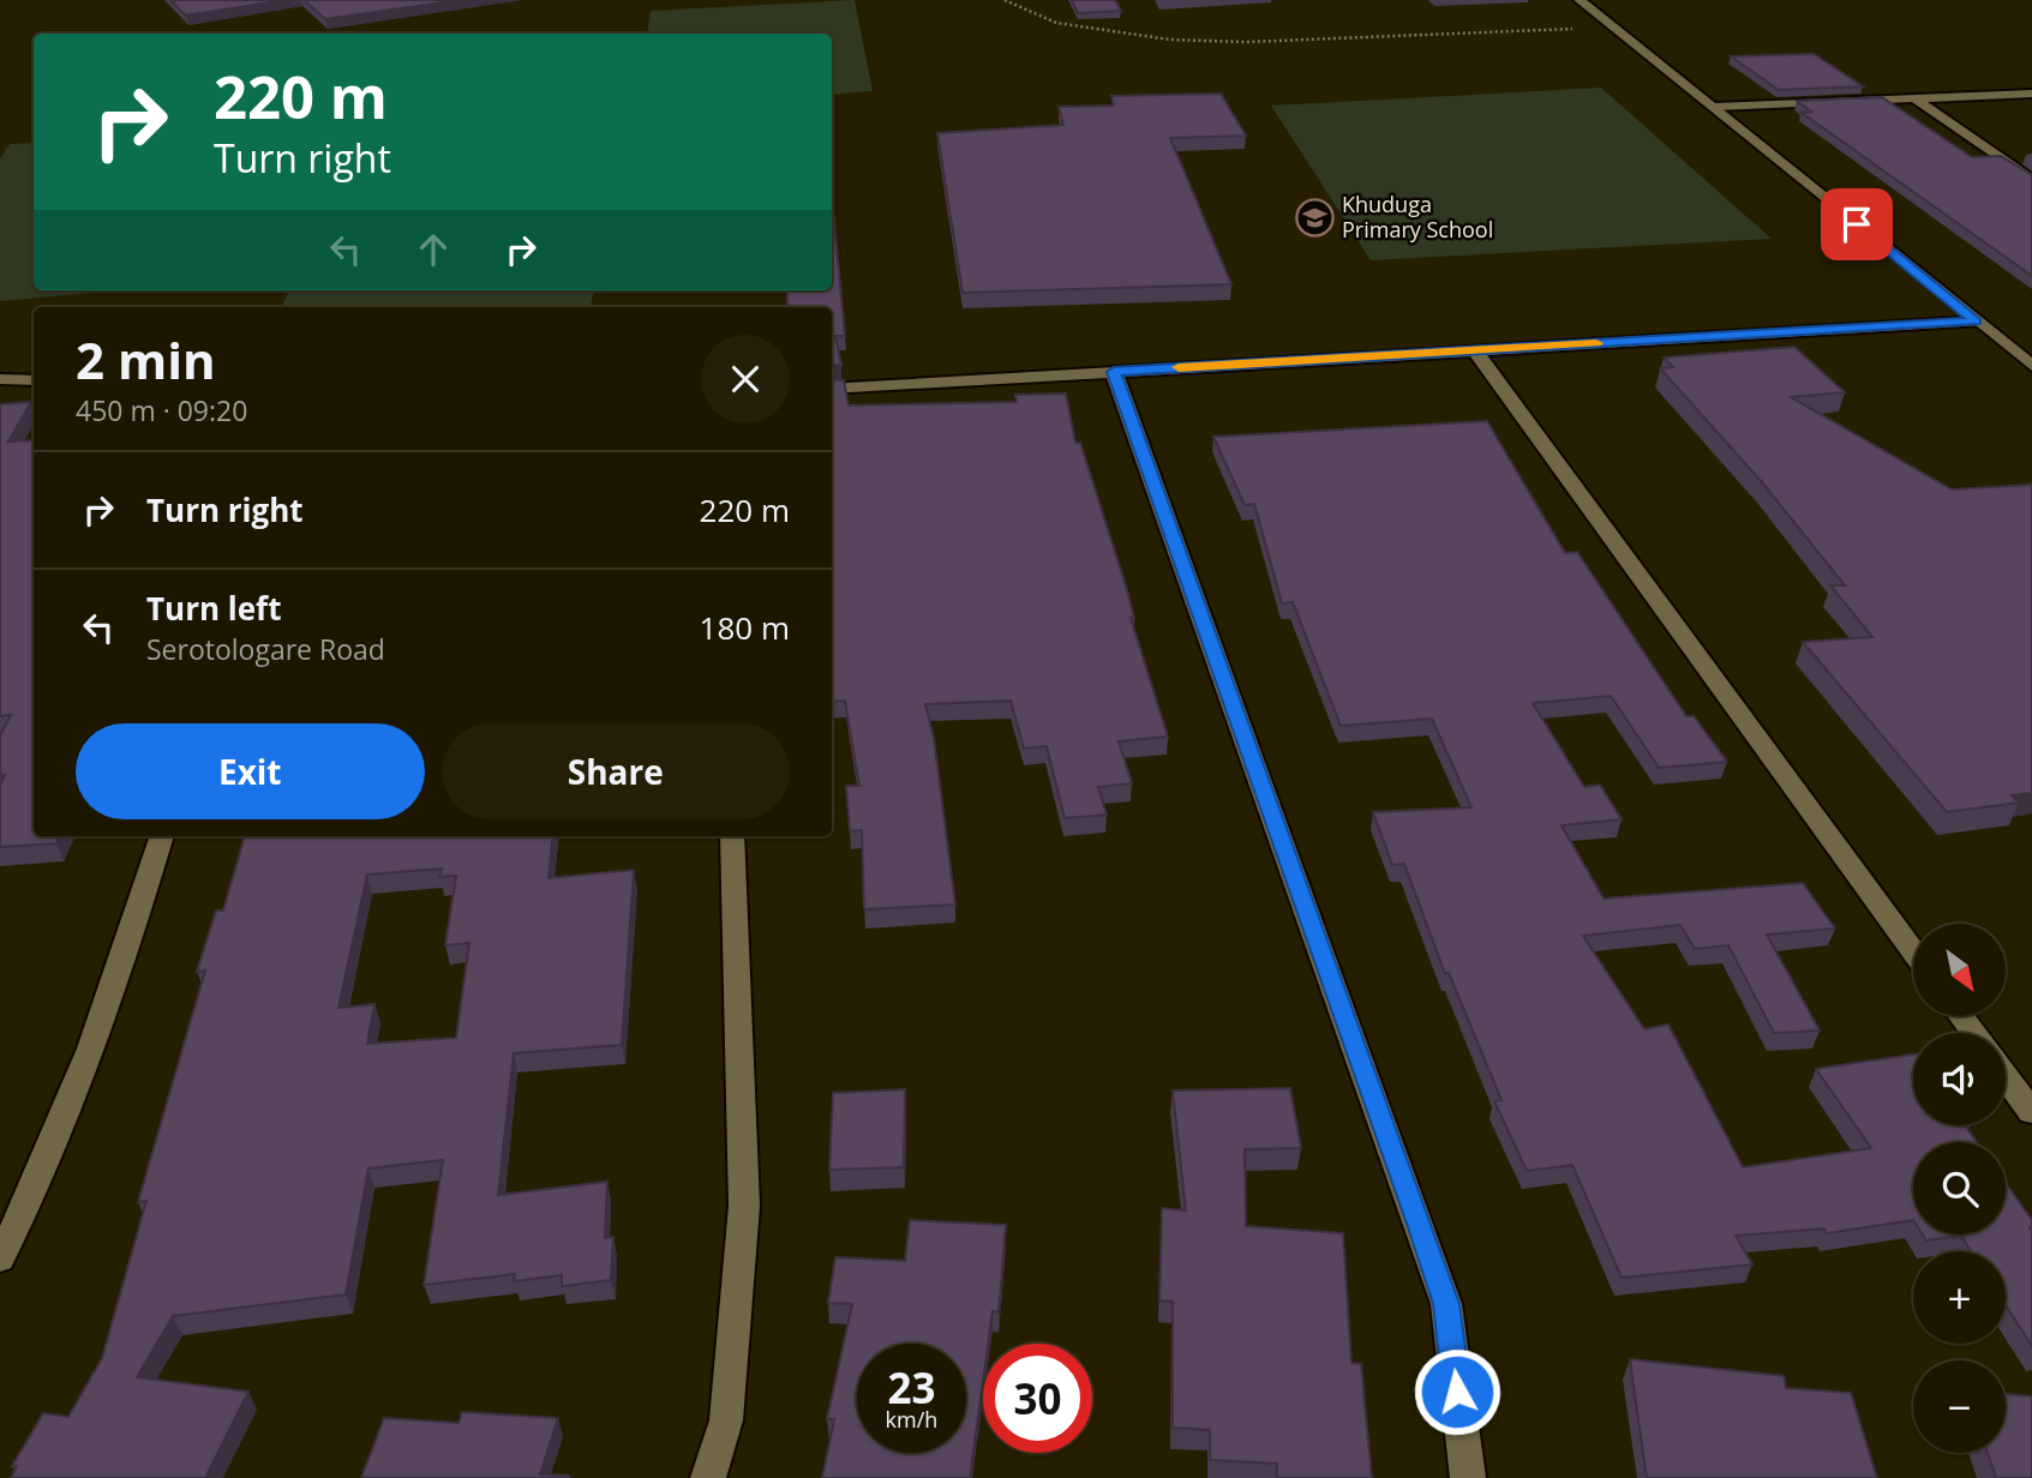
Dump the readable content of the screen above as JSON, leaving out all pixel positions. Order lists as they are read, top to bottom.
{
  "places": {
    "school or university": ["Khuduga Primary School"]
  },
  "north": "bottom right",
  "page": {
    "turn": ["220 m", "Turn right"],
    "heading": ["2 min", "450 m · 09:20"],
    "list": [
      {
        "name": "Turn right",
        "value": "220 m"
      },
      {
        "name": "Turn left",
        "note": "Serotologare Road",
        "value": "180 m"
      }
    ],
    "buttons": ["Exit", "Share"],
    "map_buttons": ["+", "−"],
    "speed": "23 km/h",
    "limit": "30"
  }
}
